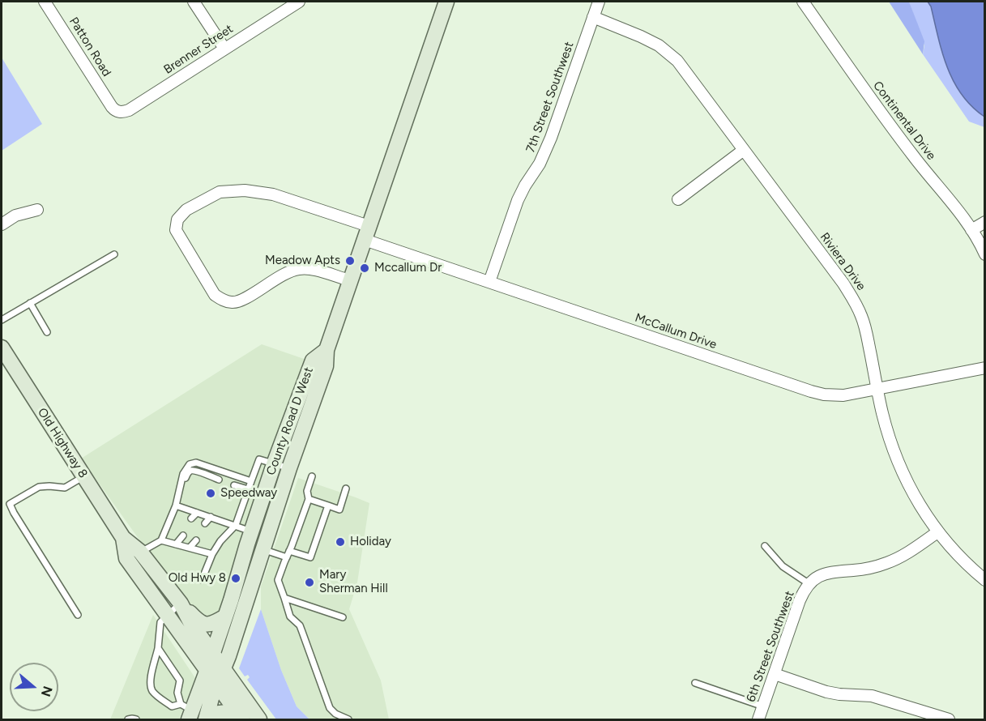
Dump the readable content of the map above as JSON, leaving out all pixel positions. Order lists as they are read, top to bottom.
{
  "streets": {
    "main road": ["County Road D West", "Old Highway 8"],
    "street": [
      "Patton Road",
      "Brenner Street",
      "7th Street Southwest",
      "Continental Drive",
      "Riviera Drive",
      "McCallum Drive",
      "6th Street Southwest"
    ]
  },
  "crossings": [
    ["Patton Road", "Brenner Street"],
    ["7th Street Southwest", "Riviera Drive"],
    ["7th Street Southwest", "McCallum Drive"],
    ["Riviera Drive", "McCallum Drive"],
    ["Riviera Drive", "6th Street Southwest"],
    ["McCallum Drive", "County Road D West"],
    ["County Road D West", "Old Highway 8"]
  ],
  "places": [
    "Meadow Apts",
    "Mccallum Dr",
    "Speedway",
    "Holiday",
    "Old Hwy 8",
    "Mary Sherman Hill"
  ],
  "north": "right"
}
